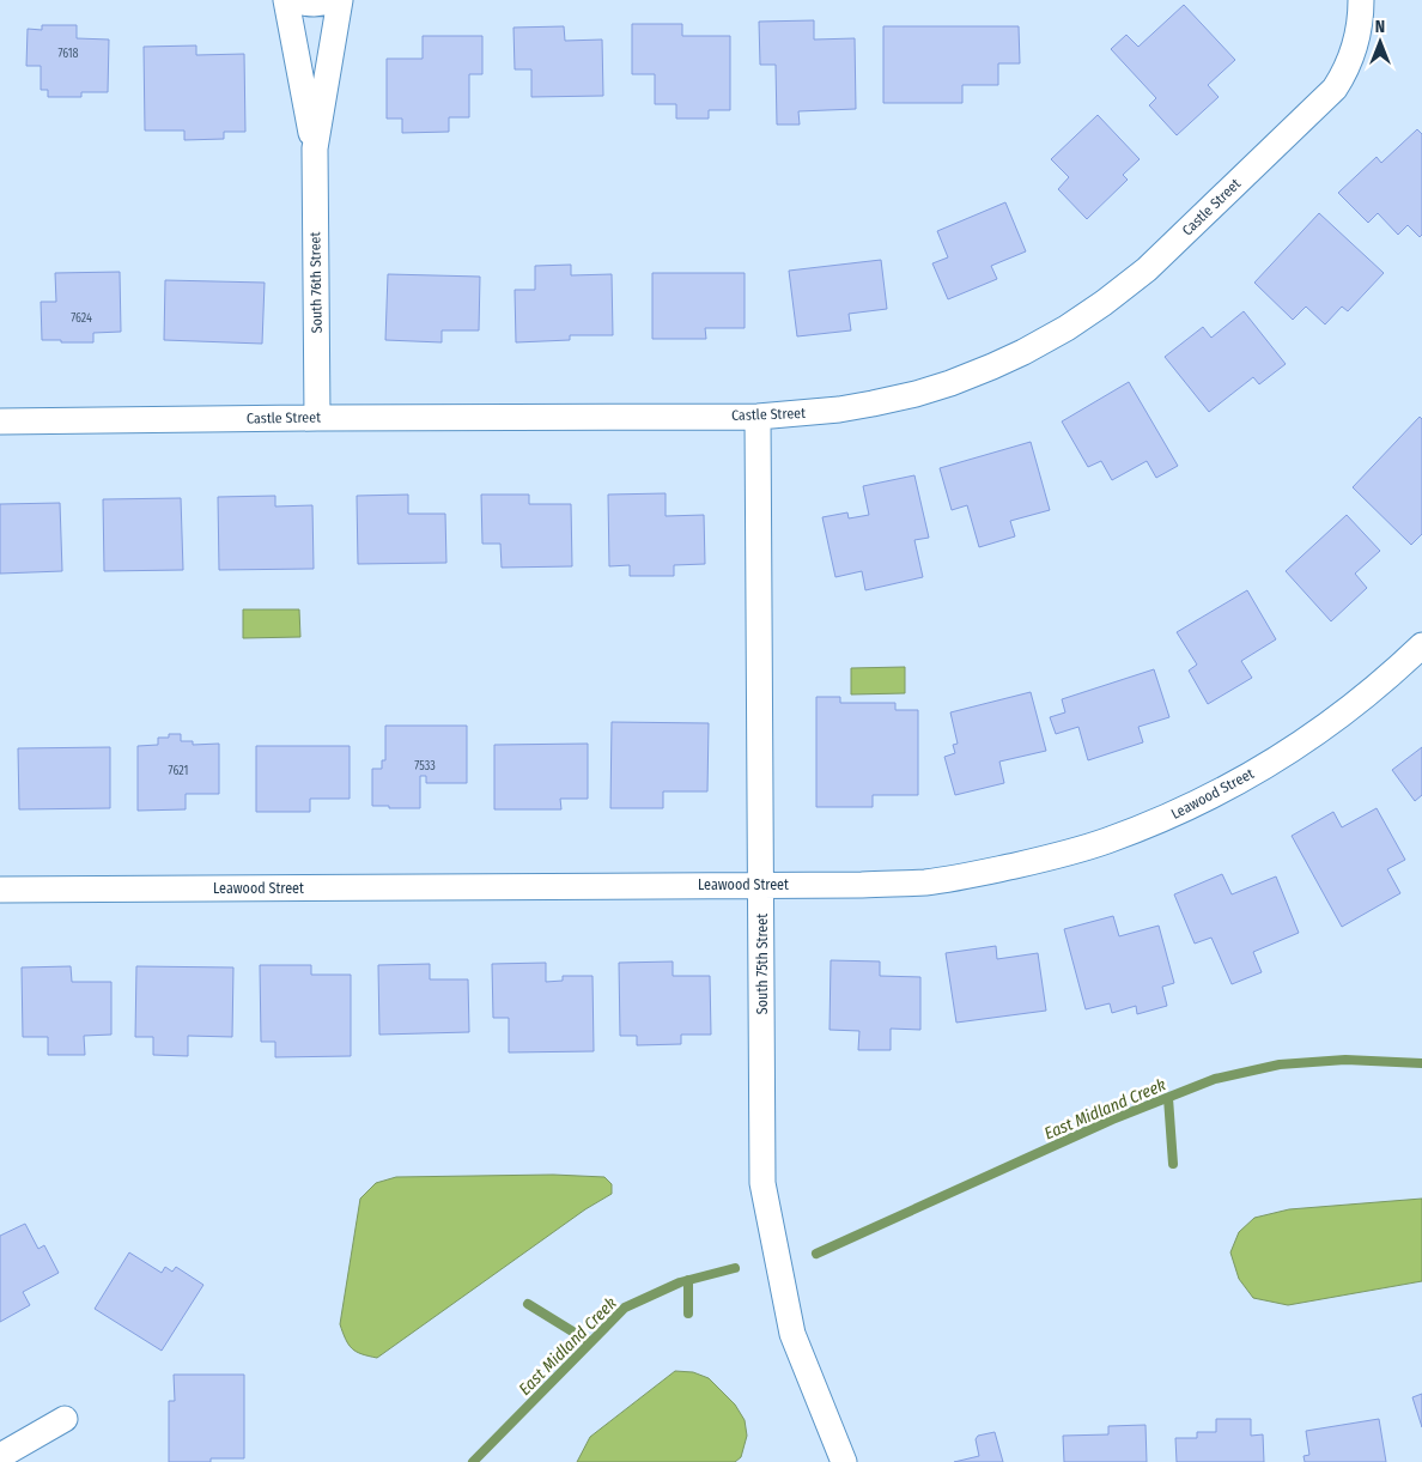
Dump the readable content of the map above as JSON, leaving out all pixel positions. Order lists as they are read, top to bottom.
{
  "streets": {
    "street": [
      "Castle Street",
      "South 76th Street",
      "Leawood Street",
      "South 75th Street"
    ]
  },
  "crossings": [
    ["Castle Street", "South 76th Street"],
    ["Castle Street", "South 75th Street"],
    ["Leawood Street", "South 75th Street"]
  ],
  "water": ["East Midland Creek"],
  "house_numbers": [
    "7618",
    "7624",
    "7533",
    "7621"
  ],
  "north": "top"
}
